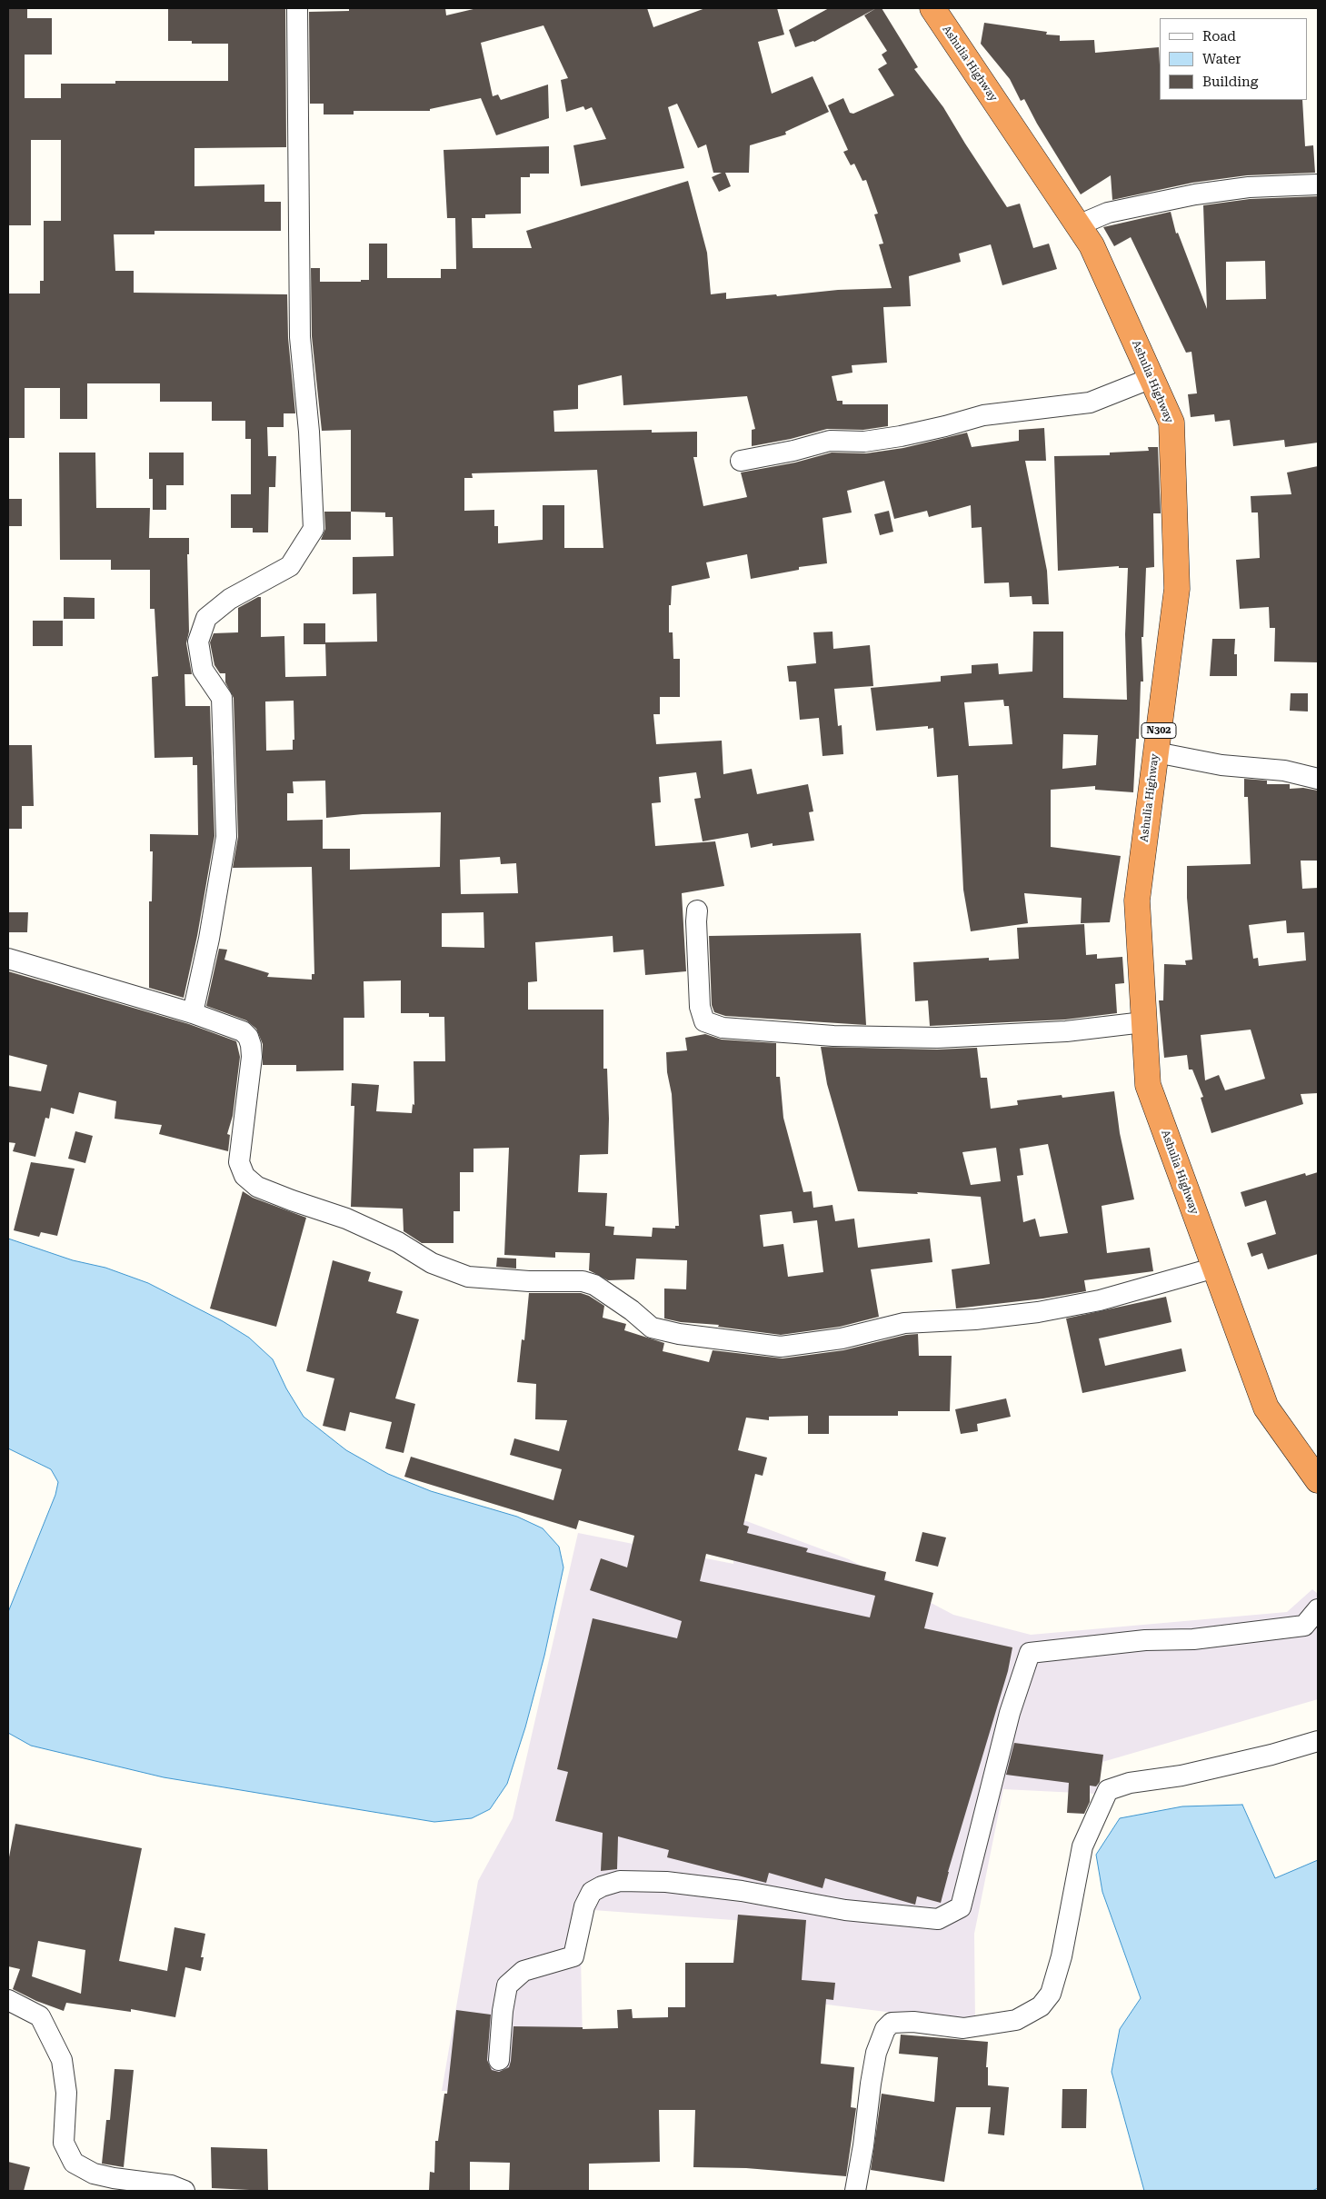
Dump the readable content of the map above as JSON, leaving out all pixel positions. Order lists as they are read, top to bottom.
{
  "streets": {
    "highway": ["Ashulia Highway", "N302"]
  },
  "legend": ["Road", "Water", "Building"]
}
